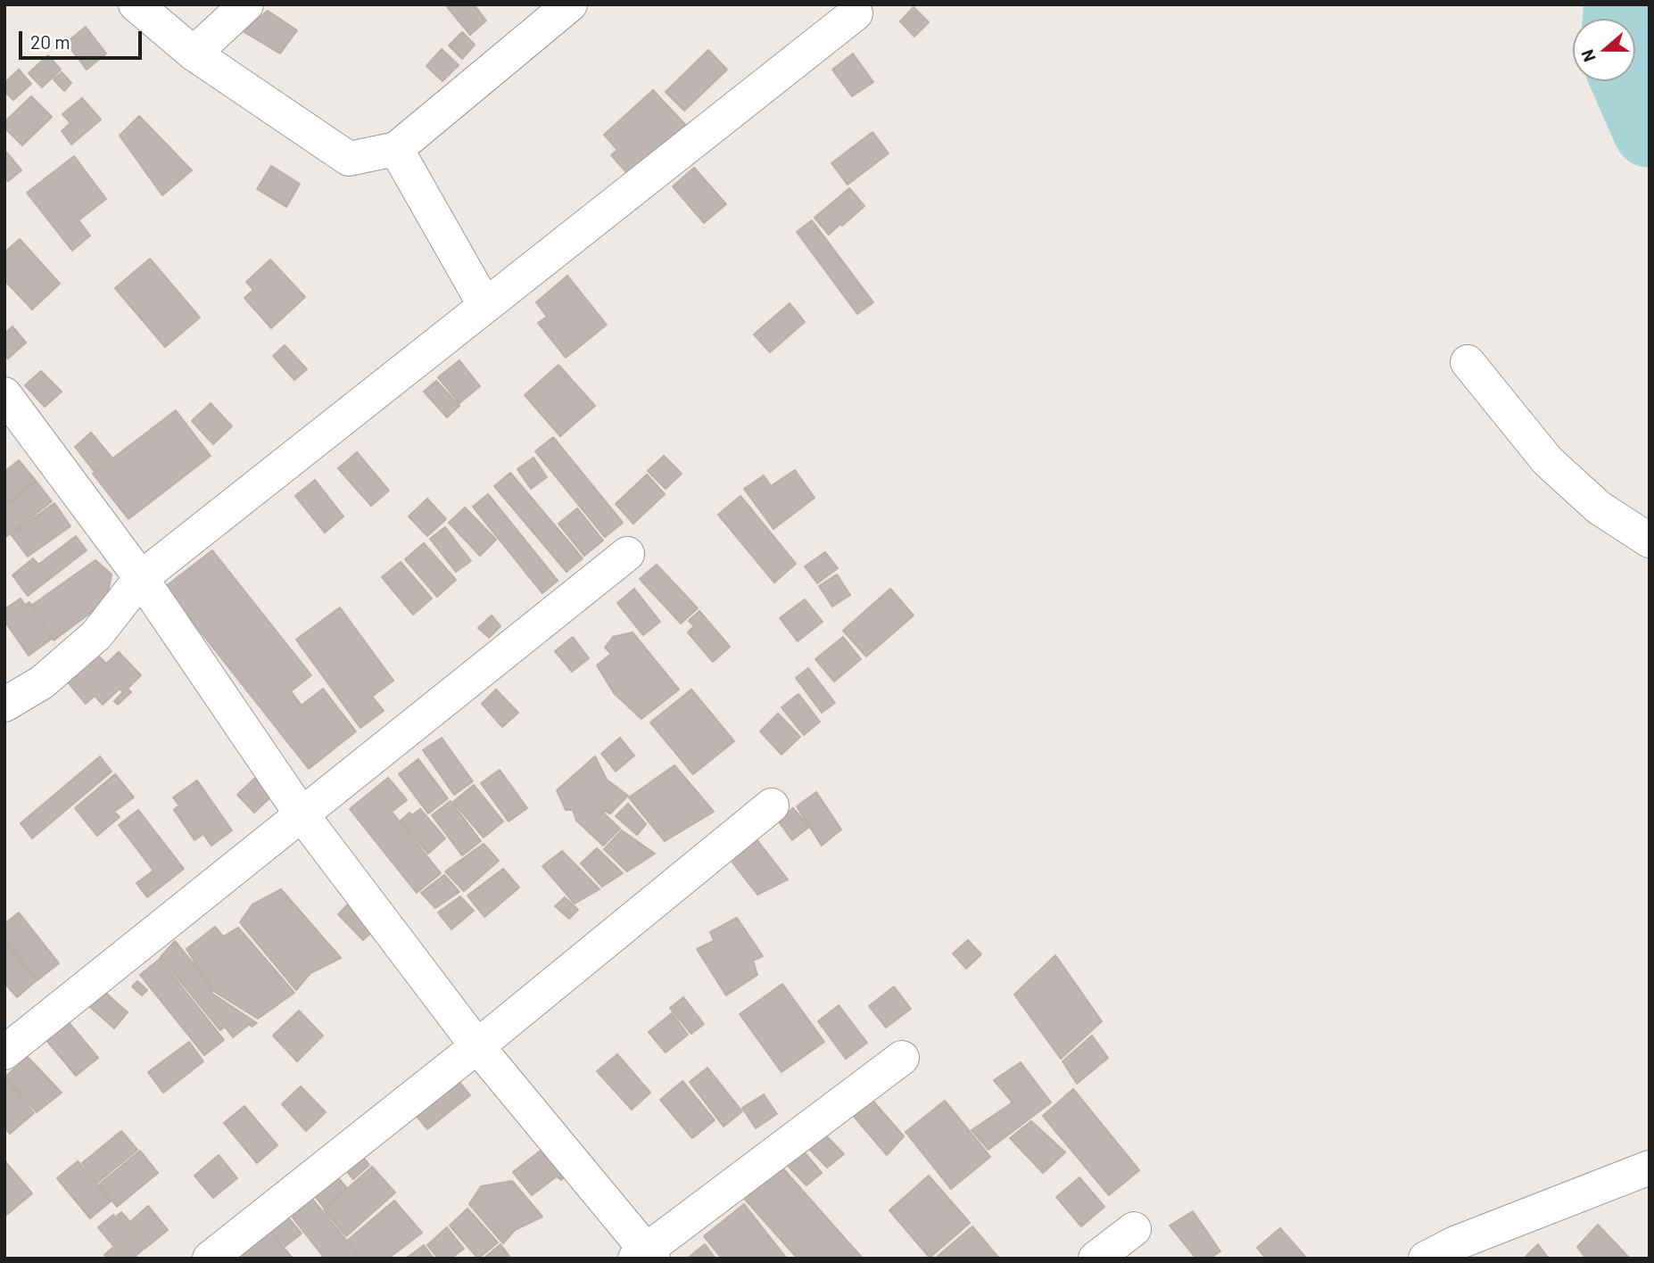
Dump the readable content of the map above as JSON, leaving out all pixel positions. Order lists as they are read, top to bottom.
{
  "scale_bar": "20 m",
  "north": "left"
}
